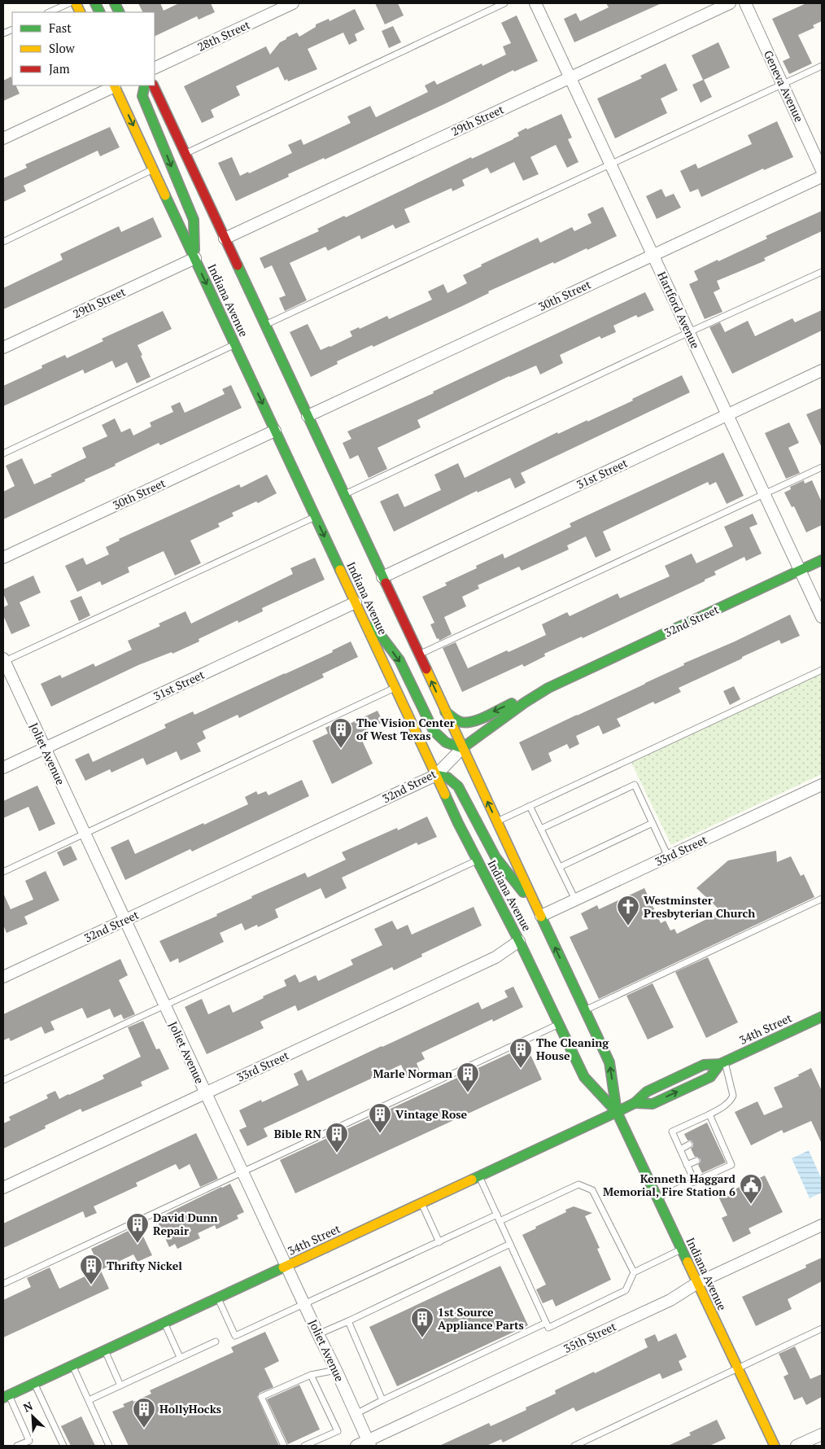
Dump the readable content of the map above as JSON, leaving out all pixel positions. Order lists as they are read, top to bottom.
{
  "streets": {
    "main road": ["Indiana Avenue", "32nd Street", "34th Street"],
    "street": [
      "28th Street",
      "Geneva Avenue",
      "29th Street",
      "30th Street",
      "Hartford Avenue",
      "31st Street",
      "Joliet Avenue",
      "33rd Street",
      "35th Street"
    ]
  },
  "crossings": [
    ["29th Street", "Indiana Avenue"],
    ["29th Street", "Hartford Avenue"],
    ["30th Street", "Indiana Avenue"],
    ["30th Street", "Hartford Avenue"],
    ["Indiana Avenue", "31st Street"],
    ["Indiana Avenue", "32nd Street"],
    ["Indiana Avenue", "33rd Street"],
    ["Indiana Avenue", "34th Street"],
    ["Indiana Avenue", "35th Street"],
    ["Hartford Avenue", "31st Street"],
    ["Hartford Avenue", "32nd Street"],
    ["31st Street", "Joliet Avenue"],
    ["32nd Street", "Joliet Avenue"],
    ["Joliet Avenue", "33rd Street"],
    ["Joliet Avenue", "34th Street"],
    ["Joliet Avenue", "35th Street"]
  ],
  "places": {
    "building": [
      "The Vision Center of West Texas",
      "The Cleaning House",
      "Marle Norman",
      "Vintage Rose",
      "Bible RN",
      "David Dunn Repair",
      "Thrifty Nickel",
      "1st Source Appliance Parts",
      "HollyHocks"
    ],
    "church": ["Westminster Presbyterian Church"],
    "public building": ["Kenneth Haggard Memorial, Fire Station 6"]
  },
  "legend": ["Fast", "Slow", "Jam"],
  "north": "top left"
}
